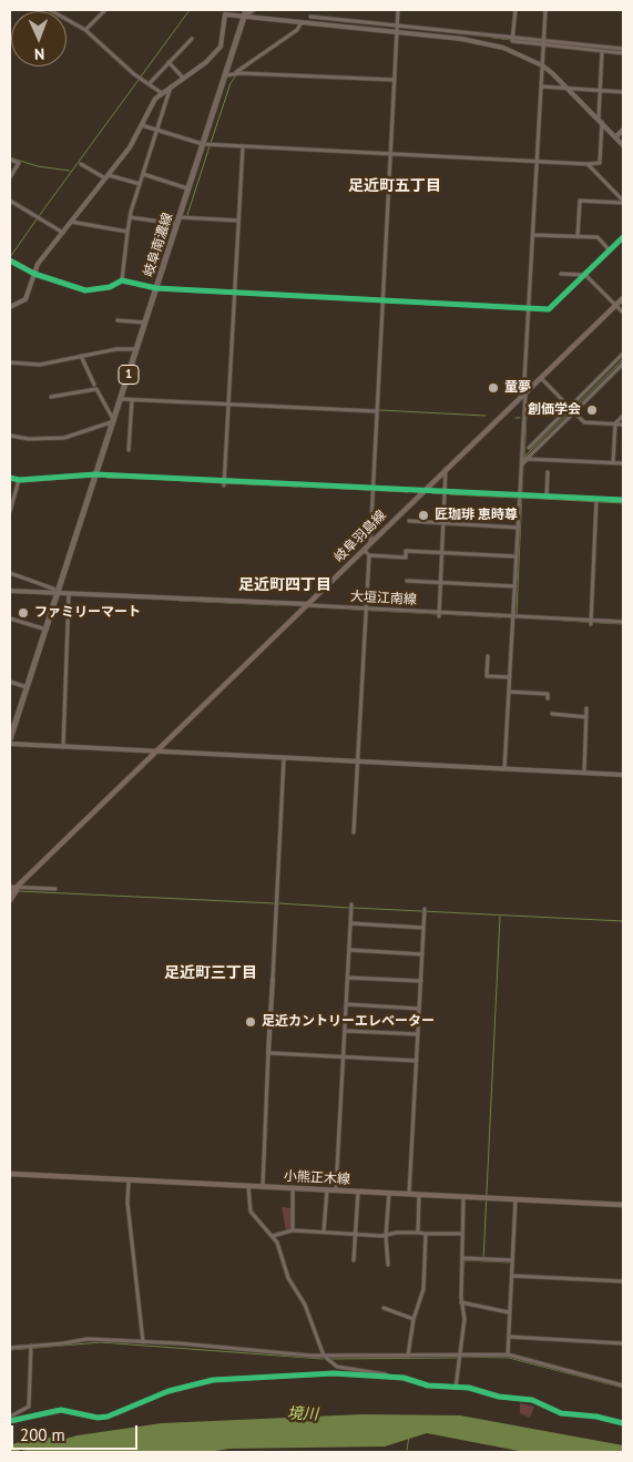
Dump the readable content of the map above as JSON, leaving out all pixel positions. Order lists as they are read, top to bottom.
{
  "streets": {
    "main road": [
      "岐阜南濃線",
      "1",
      "岐阜羽島線",
      "小熊正木線"
    ],
    "street": ["大垣江南線"]
  },
  "crossings": [
    ["岐阜南濃線", "大垣江南線"],
    ["岐阜羽島線", "大垣江南線"]
  ],
  "districts": ["足近町五丁目", "足近町四丁目", "足近町三丁目"],
  "water": ["境川"],
  "places": [
    "童夢",
    "創価学会",
    "匠珈琲 恵時尊",
    "ファミリーマート",
    "足近カントリーエレベーター"
  ],
  "scale_bar": "200 m",
  "north": "bottom"
}
